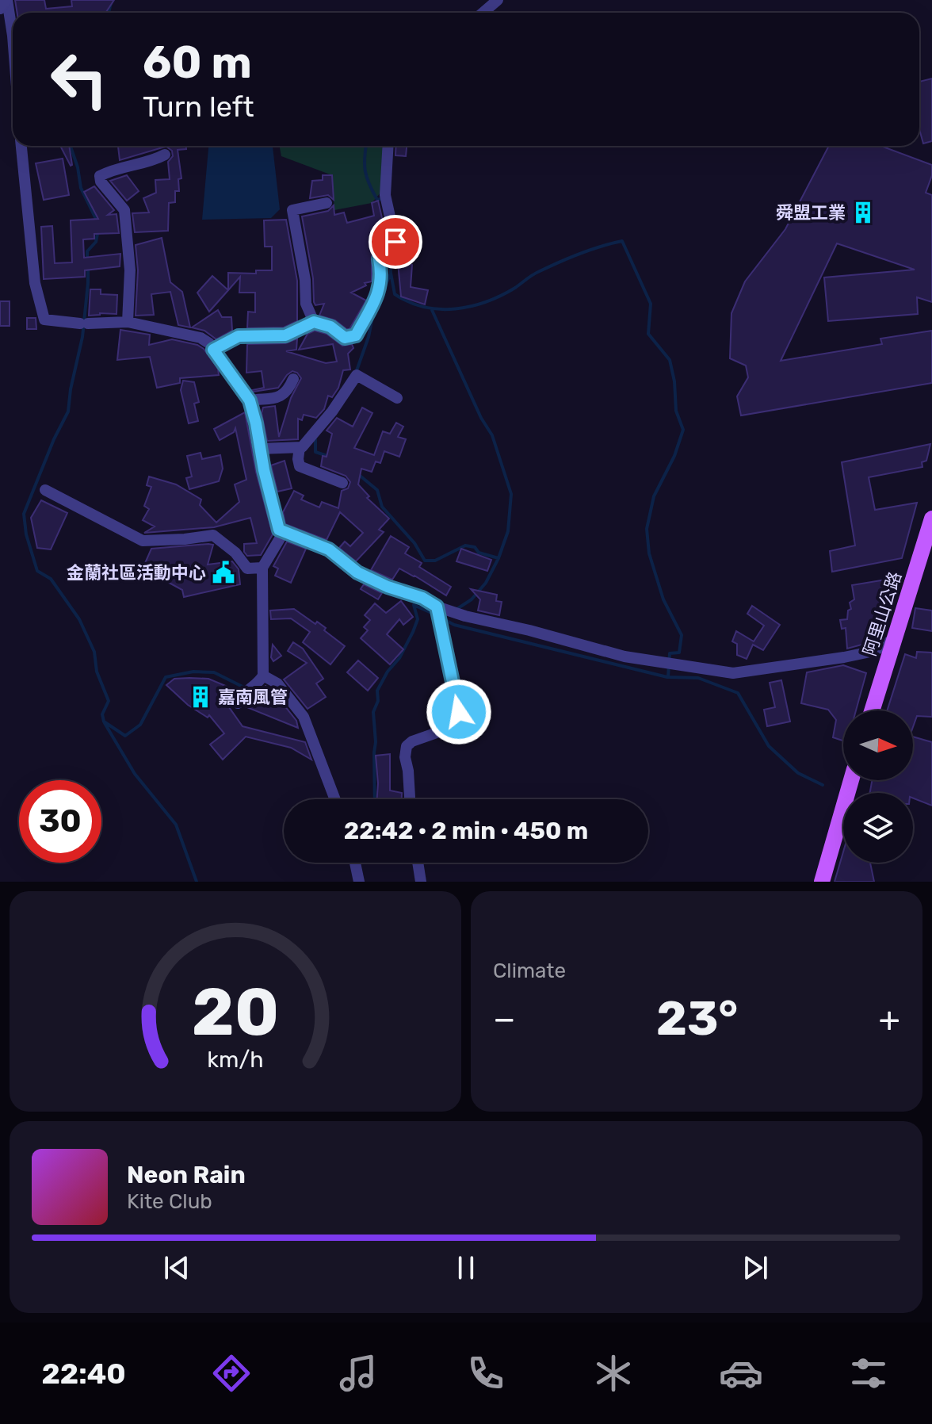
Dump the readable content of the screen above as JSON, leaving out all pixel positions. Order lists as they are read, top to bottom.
{
  "streets": {
    "main road": ["阿里山公路"]
  },
  "places": {
    "building": ["舜盟工業", "嘉南風管"],
    "public building": ["金蘭社區活動中心"]
  },
  "north": "right",
  "page": {
    "turn": ["60 m", "Turn left"],
    "limit": "30",
    "trip": "22:42 · 2 min · 450 m",
    "tile": "Climate",
    "heat": ["−", "23°", "+"],
    "song": ["Neon Rain", "Kite Club"],
    "tabs": "22:40",
    "gauge": ["20", "km/h"]
  }
}
